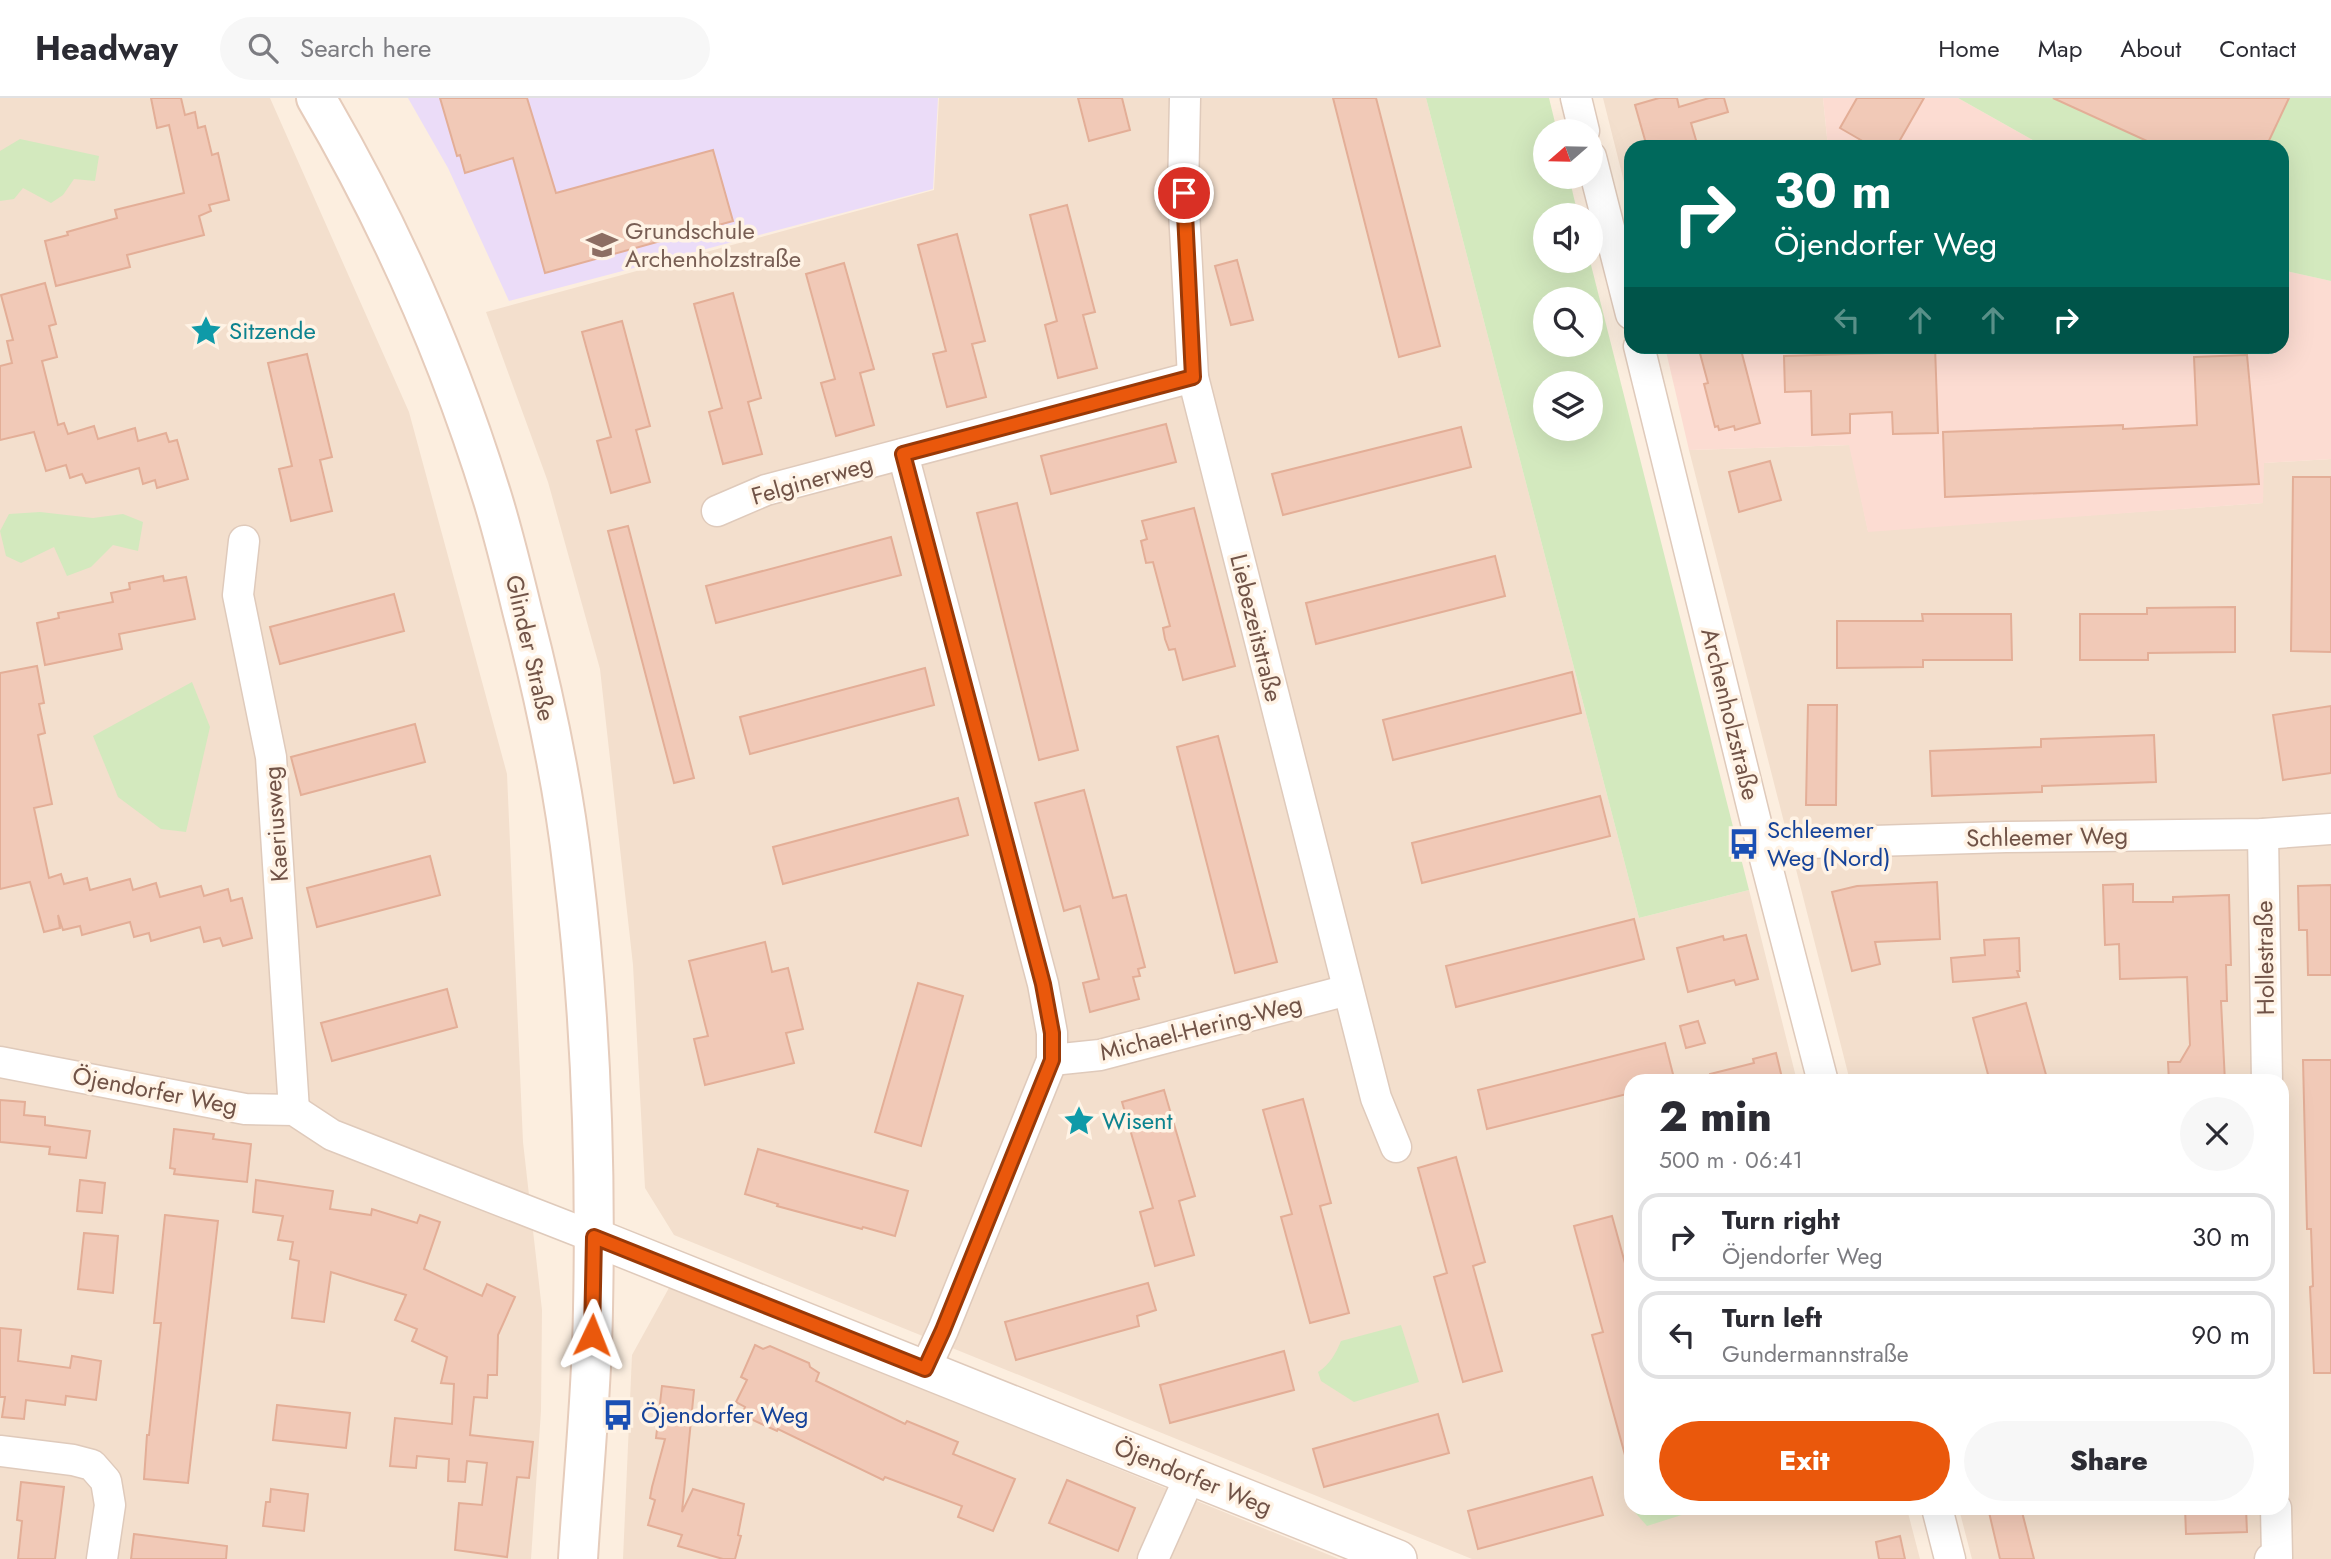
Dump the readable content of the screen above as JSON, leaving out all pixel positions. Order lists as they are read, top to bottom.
{
  "streets": {
    "main road": ["Glinder Straße"],
    "street": [
      "Felginerweg",
      "Liebezeitstraße",
      "Archenholzstraße",
      "Kaeriusweg",
      "Schleemer Weg",
      "Hollestraße",
      "Michael-Hering-Weg",
      "Öjendorfer Weg"
    ]
  },
  "crossings": [
    ["Felginerweg", "Liebezeitstraße"],
    ["Liebezeitstraße", "Michael-Hering-Weg"],
    ["Glinder Straße", "Öjendorfer Weg"],
    ["Archenholzstraße", "Schleemer Weg"],
    ["Kaeriusweg", "Öjendorfer Weg"],
    ["Schleemer Weg", "Hollestraße"]
  ],
  "places": {
    "school or university": ["Grundschule Archenholzstraße"],
    "place": ["Sitzende", "Wisent"],
    "bus stop": ["Schleemer Weg (Nord)", "Öjendorfer Weg"]
  },
  "north": "left",
  "page": {
    "header": "Headway",
    "search": "Search here",
    "nav": [
      "Home",
      "Map",
      "About",
      "Contact"
    ],
    "turn": ["30 m", "Öjendorfer Weg"],
    "heading": ["2 min", "500 m · 06:41"],
    "list": [
      {
        "name": "Turn right",
        "note": "Öjendorfer Weg",
        "value": "30 m"
      },
      {
        "name": "Turn left",
        "note": "Gundermannstraße",
        "value": "90 m"
      }
    ],
    "buttons": ["Exit", "Share"]
  }
}
